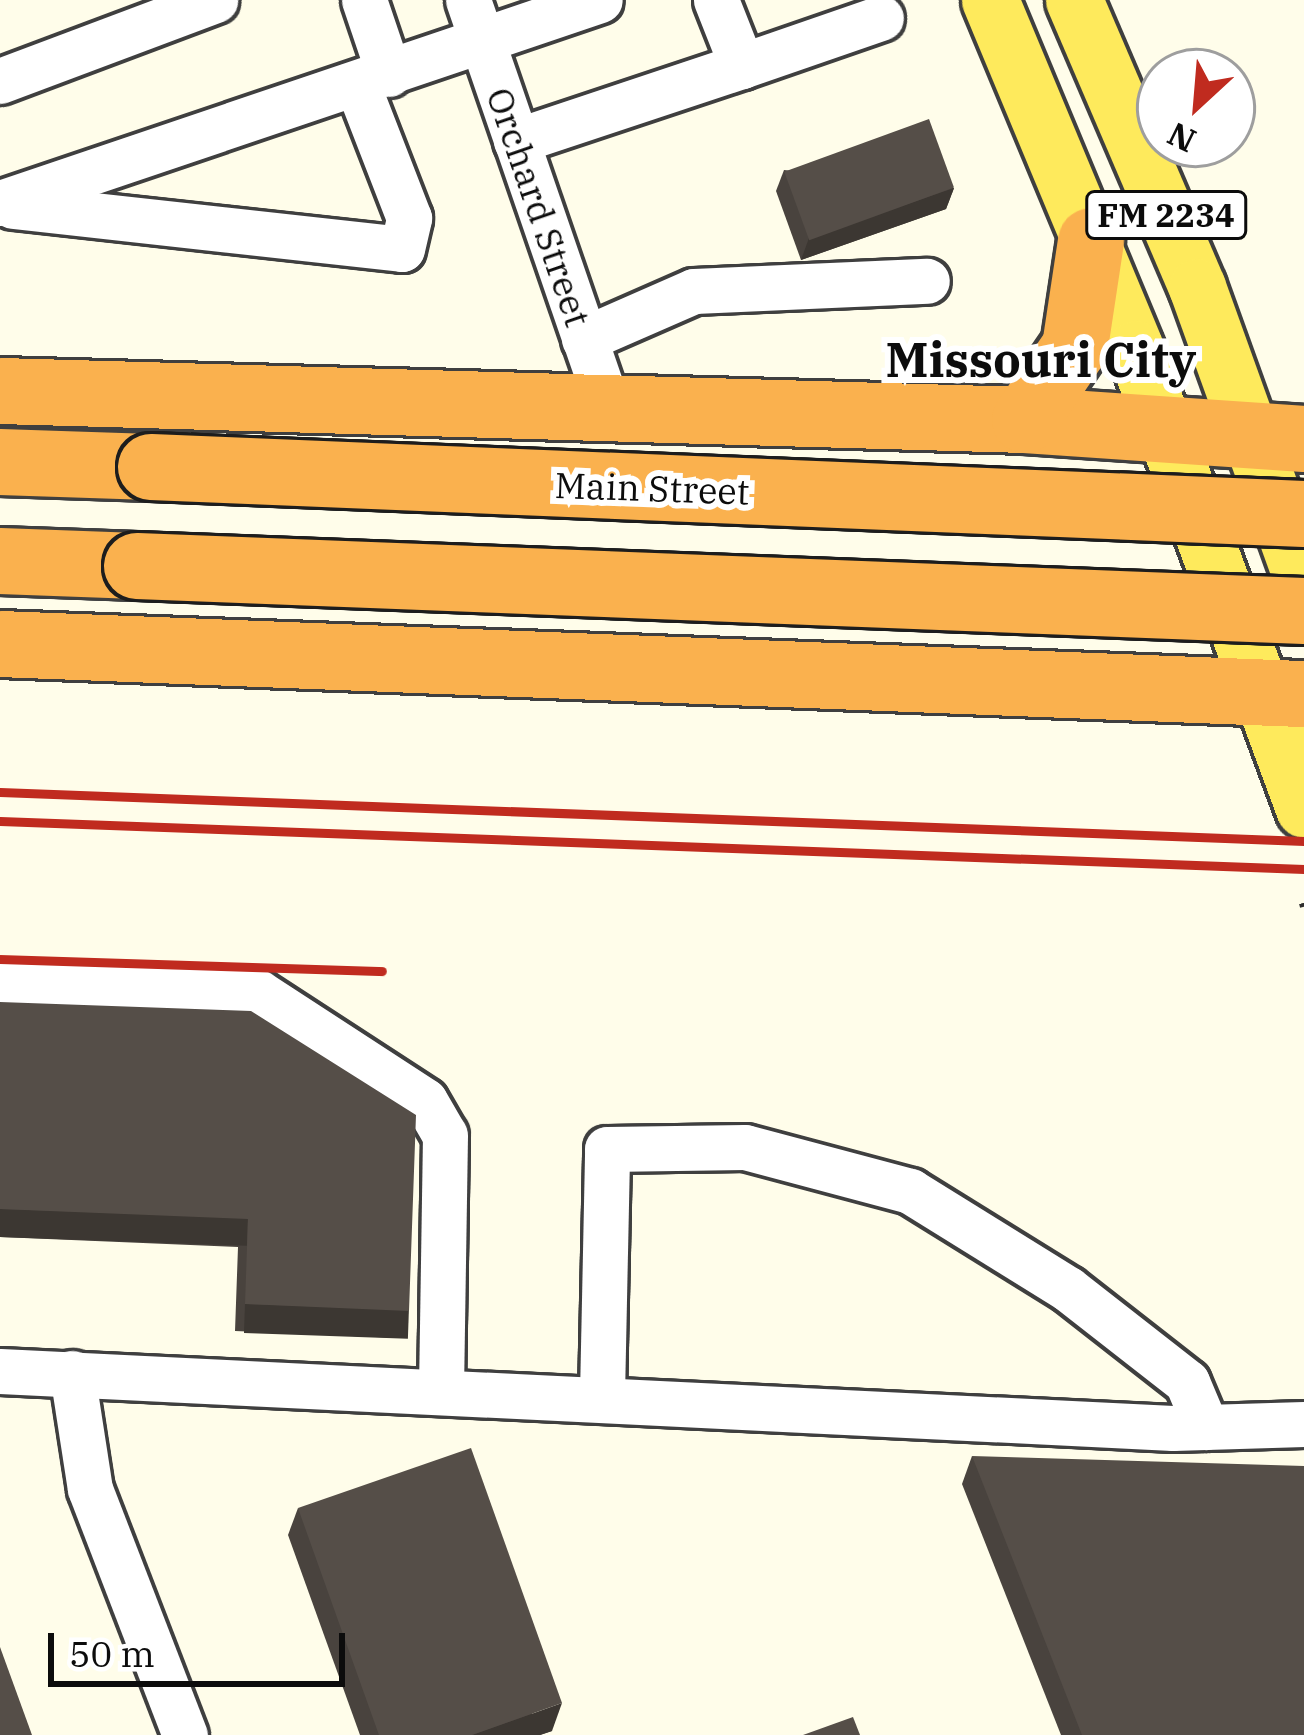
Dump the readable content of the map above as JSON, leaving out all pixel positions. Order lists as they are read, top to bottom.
{
  "streets": {
    "highway": ["Main Street"],
    "main road": ["FM 2234"],
    "street": ["Orchard Street"]
  },
  "districts": ["Missouri City"],
  "scale_bar": "50 m",
  "north": "bottom left"
}
